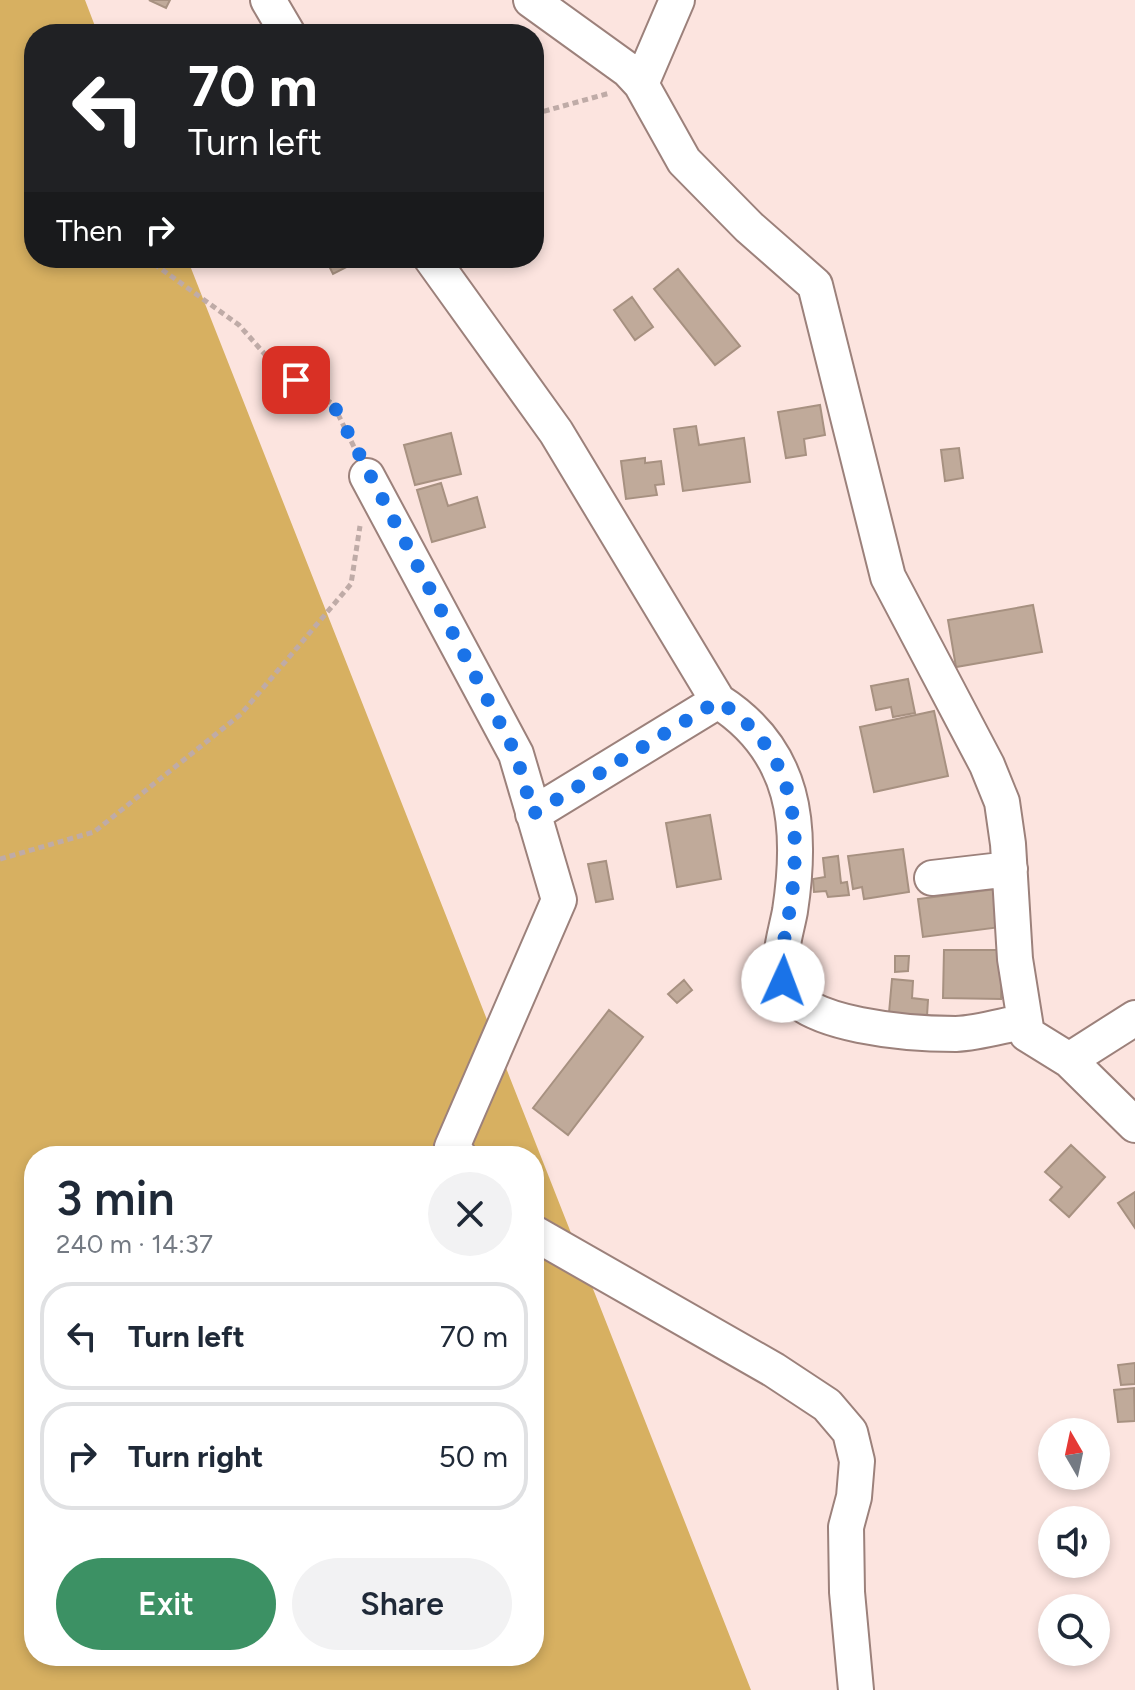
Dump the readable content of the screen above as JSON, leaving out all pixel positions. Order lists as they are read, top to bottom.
{
  "north": "top",
  "page": {
    "turn": ["70 m", "Turn left"],
    "then": "Then",
    "heading": ["3 min", "240 m · 14:37"],
    "list": [
      {
        "name": "Turn left",
        "value": "70 m"
      },
      {
        "name": "Turn right",
        "value": "50 m"
      }
    ],
    "buttons": ["Exit", "Share"]
  }
}
